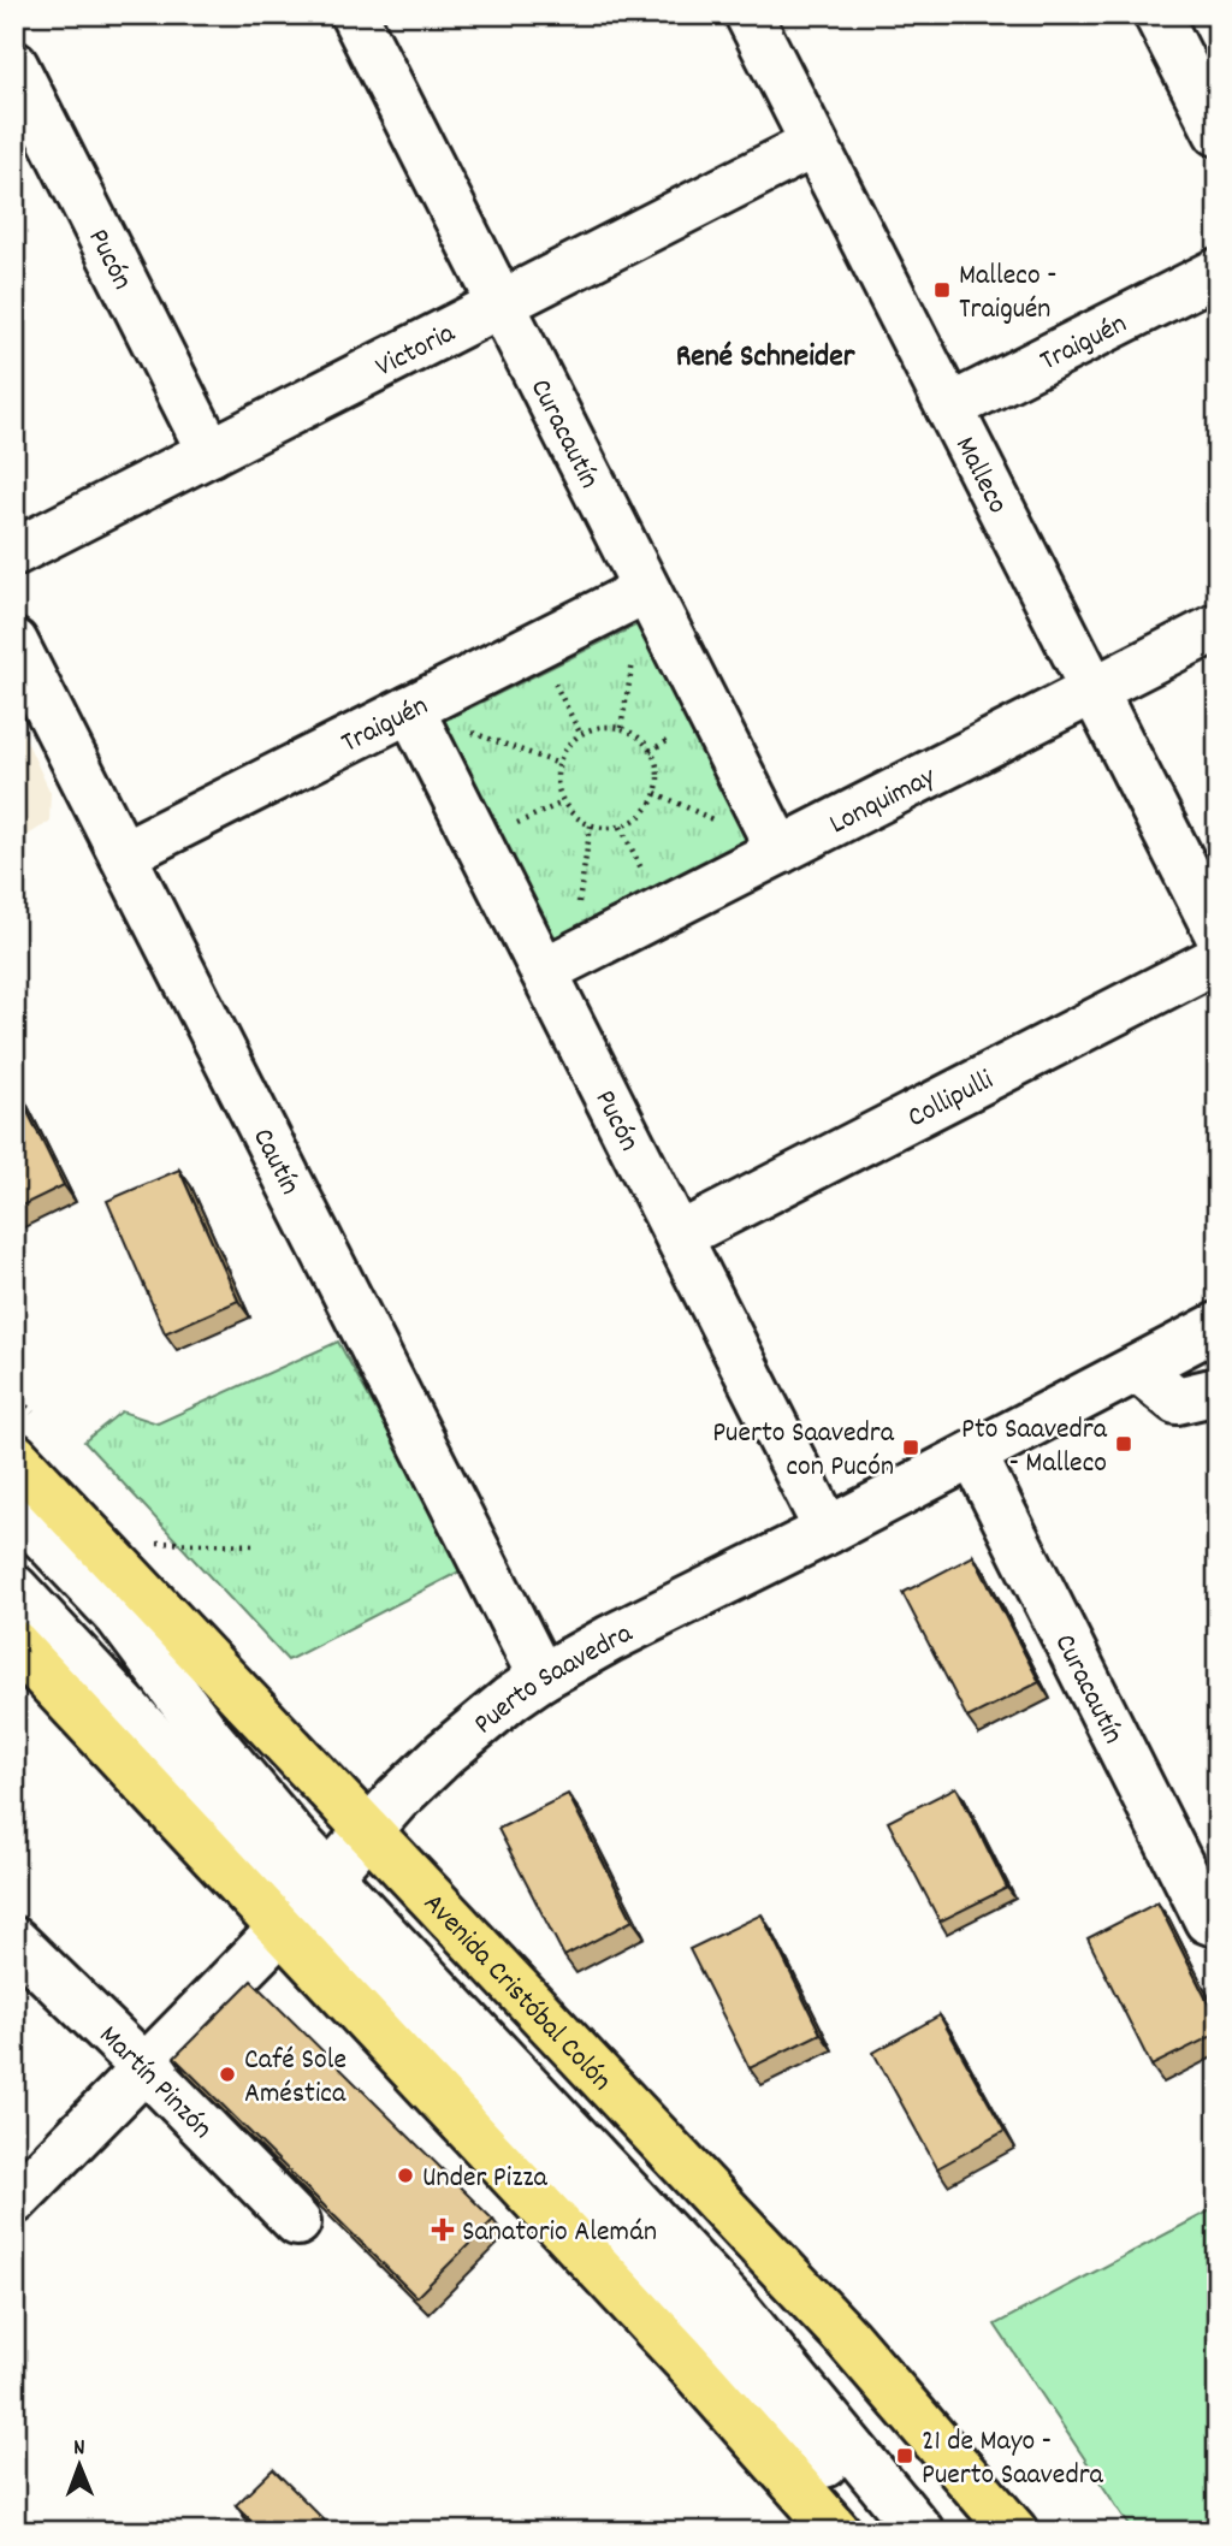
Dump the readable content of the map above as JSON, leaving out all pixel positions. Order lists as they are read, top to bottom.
{
  "streets": {
    "main road": ["Avenida Cristóbal Colón"],
    "street": [
      "Pucón",
      "Traiguén",
      "Victoria",
      "Curacautín",
      "Malleco",
      "Lonquimay",
      "Collipulli",
      "Cautín",
      "Puerto Saavedra",
      "Martín Pinzón"
    ]
  },
  "crossings": [
    ["Pucón", "Traiguén"],
    ["Pucón", "Victoria"],
    ["Pucón", "Lonquimay"],
    ["Pucón", "Collipulli"],
    ["Pucón", "Puerto Saavedra"],
    ["Traiguén", "Curacautín"],
    ["Traiguén", "Malleco"],
    ["Traiguén", "Cautín"],
    ["Victoria", "Curacautín"],
    ["Victoria", "Malleco"],
    ["Curacautín", "Lonquimay"],
    ["Curacautín", "Puerto Saavedra"],
    ["Malleco", "Lonquimay"],
    ["Cautín", "Puerto Saavedra"],
    ["Puerto Saavedra", "Avenida Cristóbal Colón"],
    ["Puerto Saavedra", "Martín Pinzón"]
  ],
  "districts": ["René Schneider"],
  "places": {
    "transit": [
      "Malleco - Traiguén",
      "Pto Saavedra - Malleco",
      "Puerto Saavedra con Pucón",
      "21 de Mayo - Puerto Saavedra"
    ],
    "other": ["Café Sole Améstica", "Under Pizza"],
    "health": ["Sanatorio Alemán"]
  },
  "north": "top"
}
